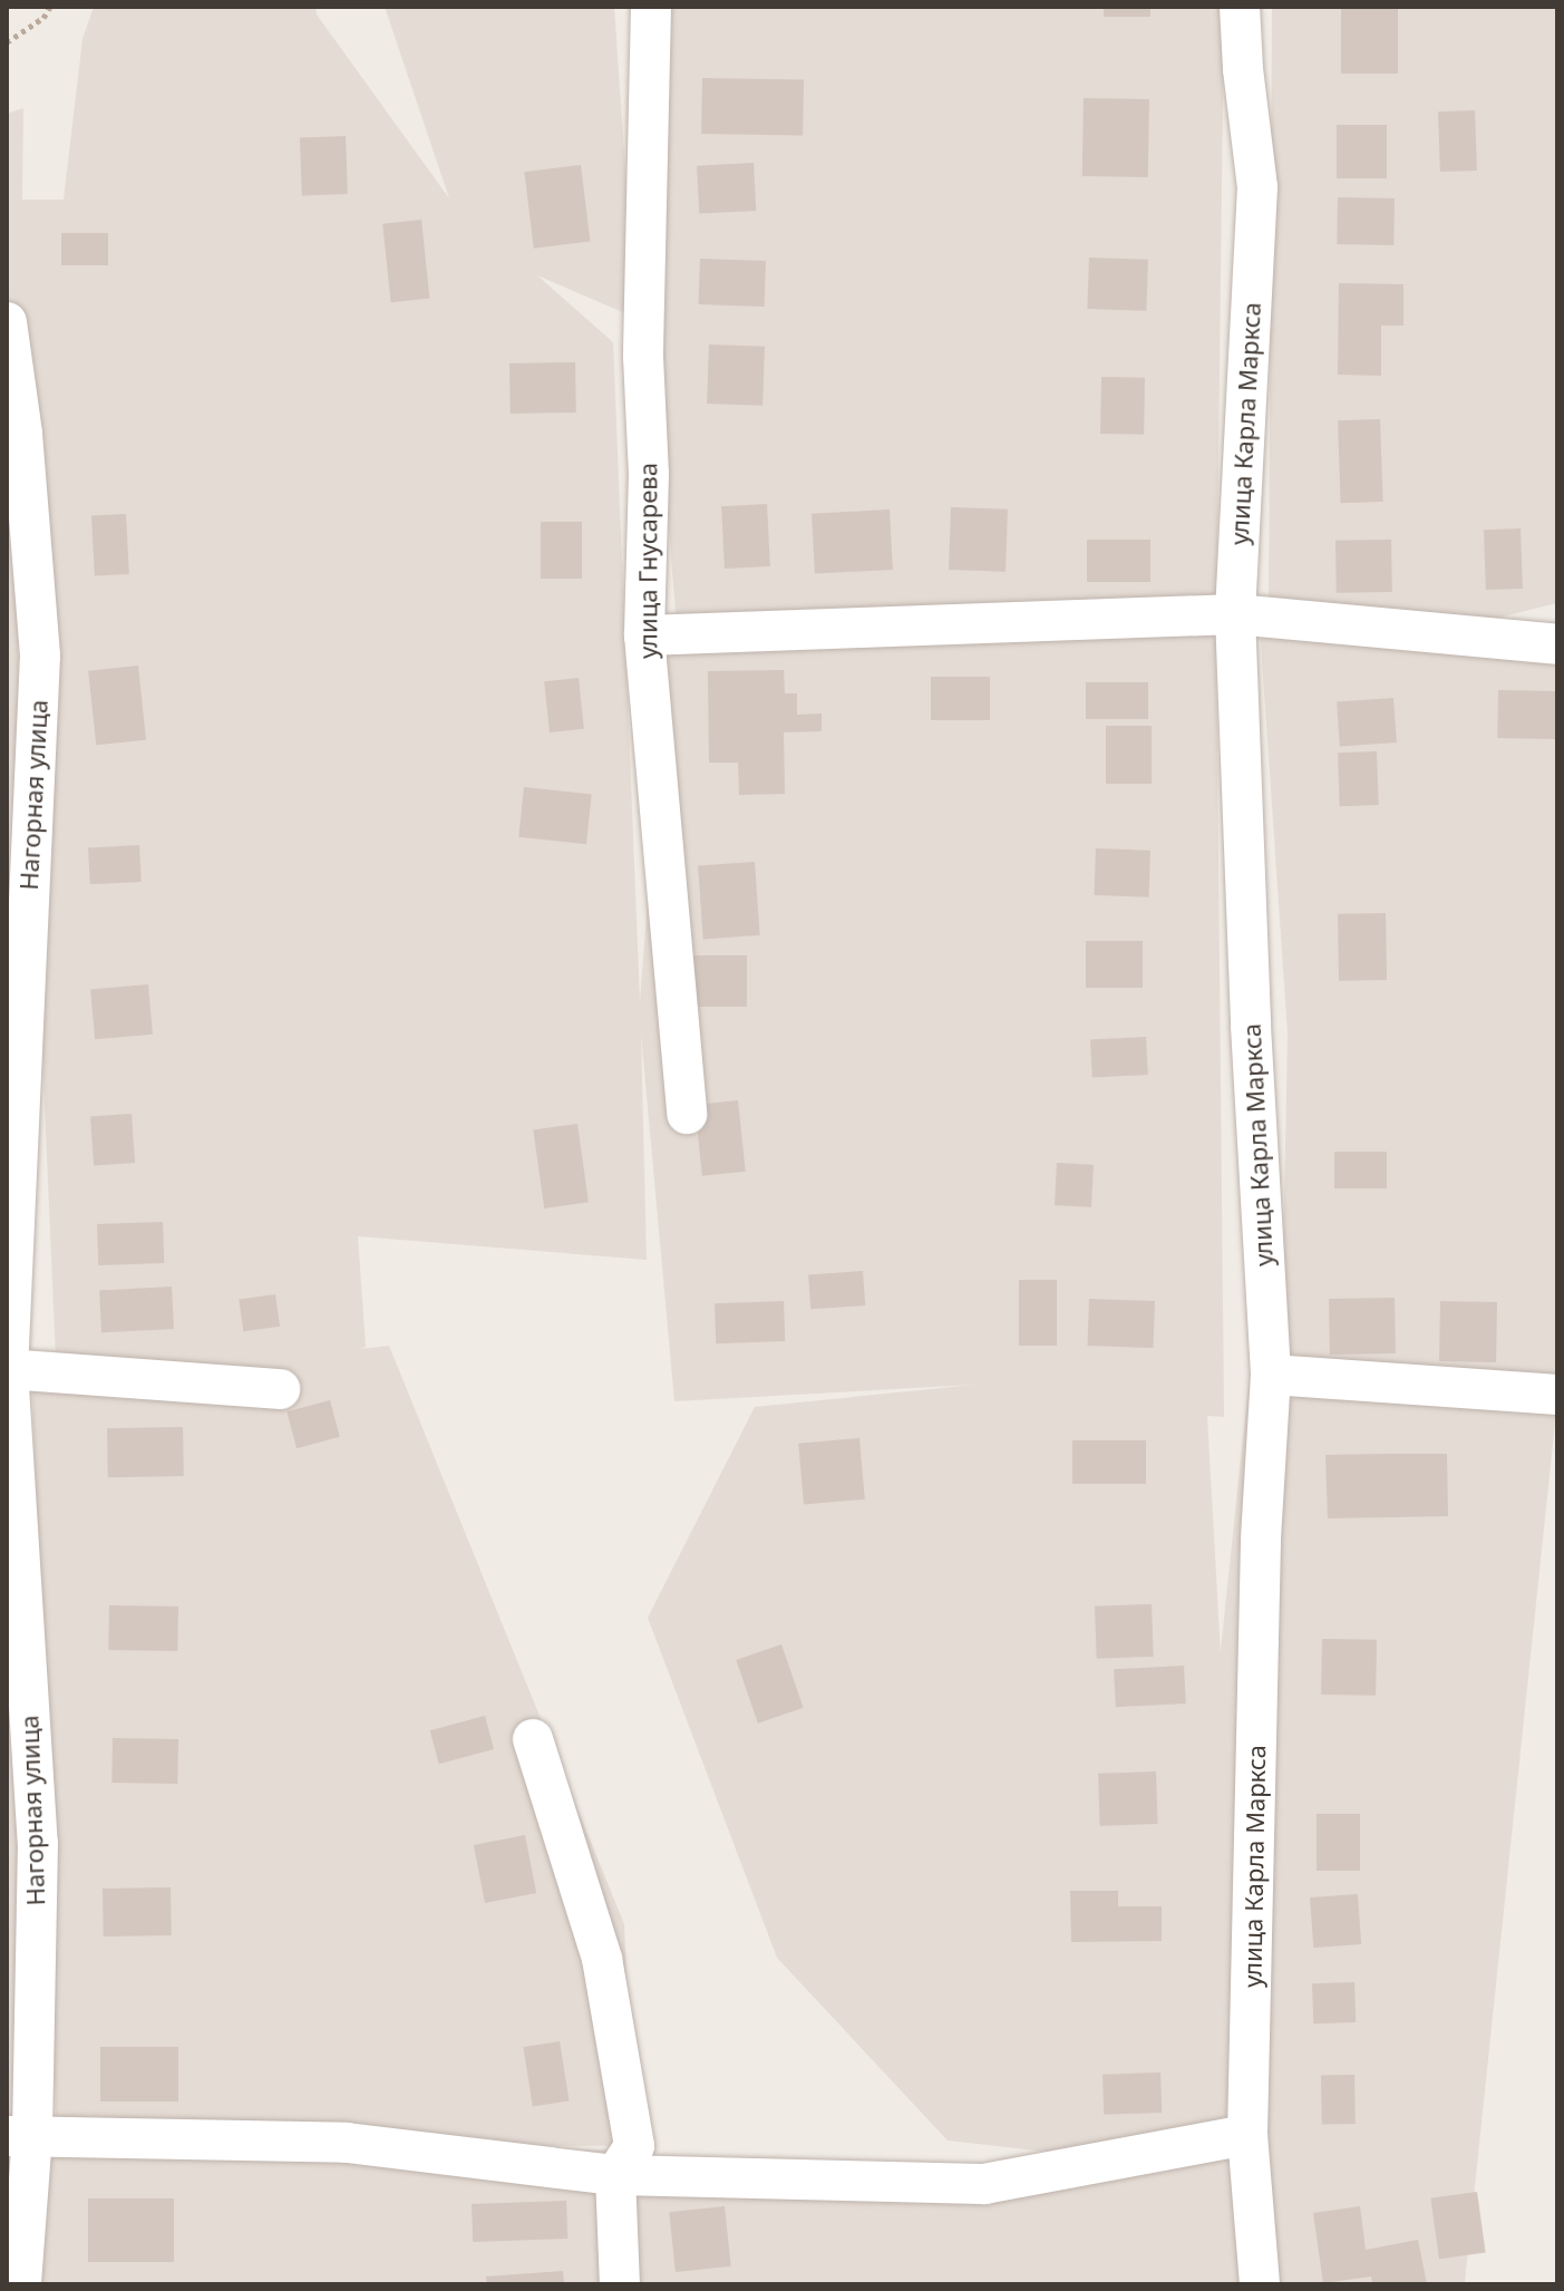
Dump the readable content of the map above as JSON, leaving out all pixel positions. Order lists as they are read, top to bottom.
{
  "streets": {
    "street": ["улица Карла Маркса", "улица Гнусарева", "Нагорная улица"]
  }
}
